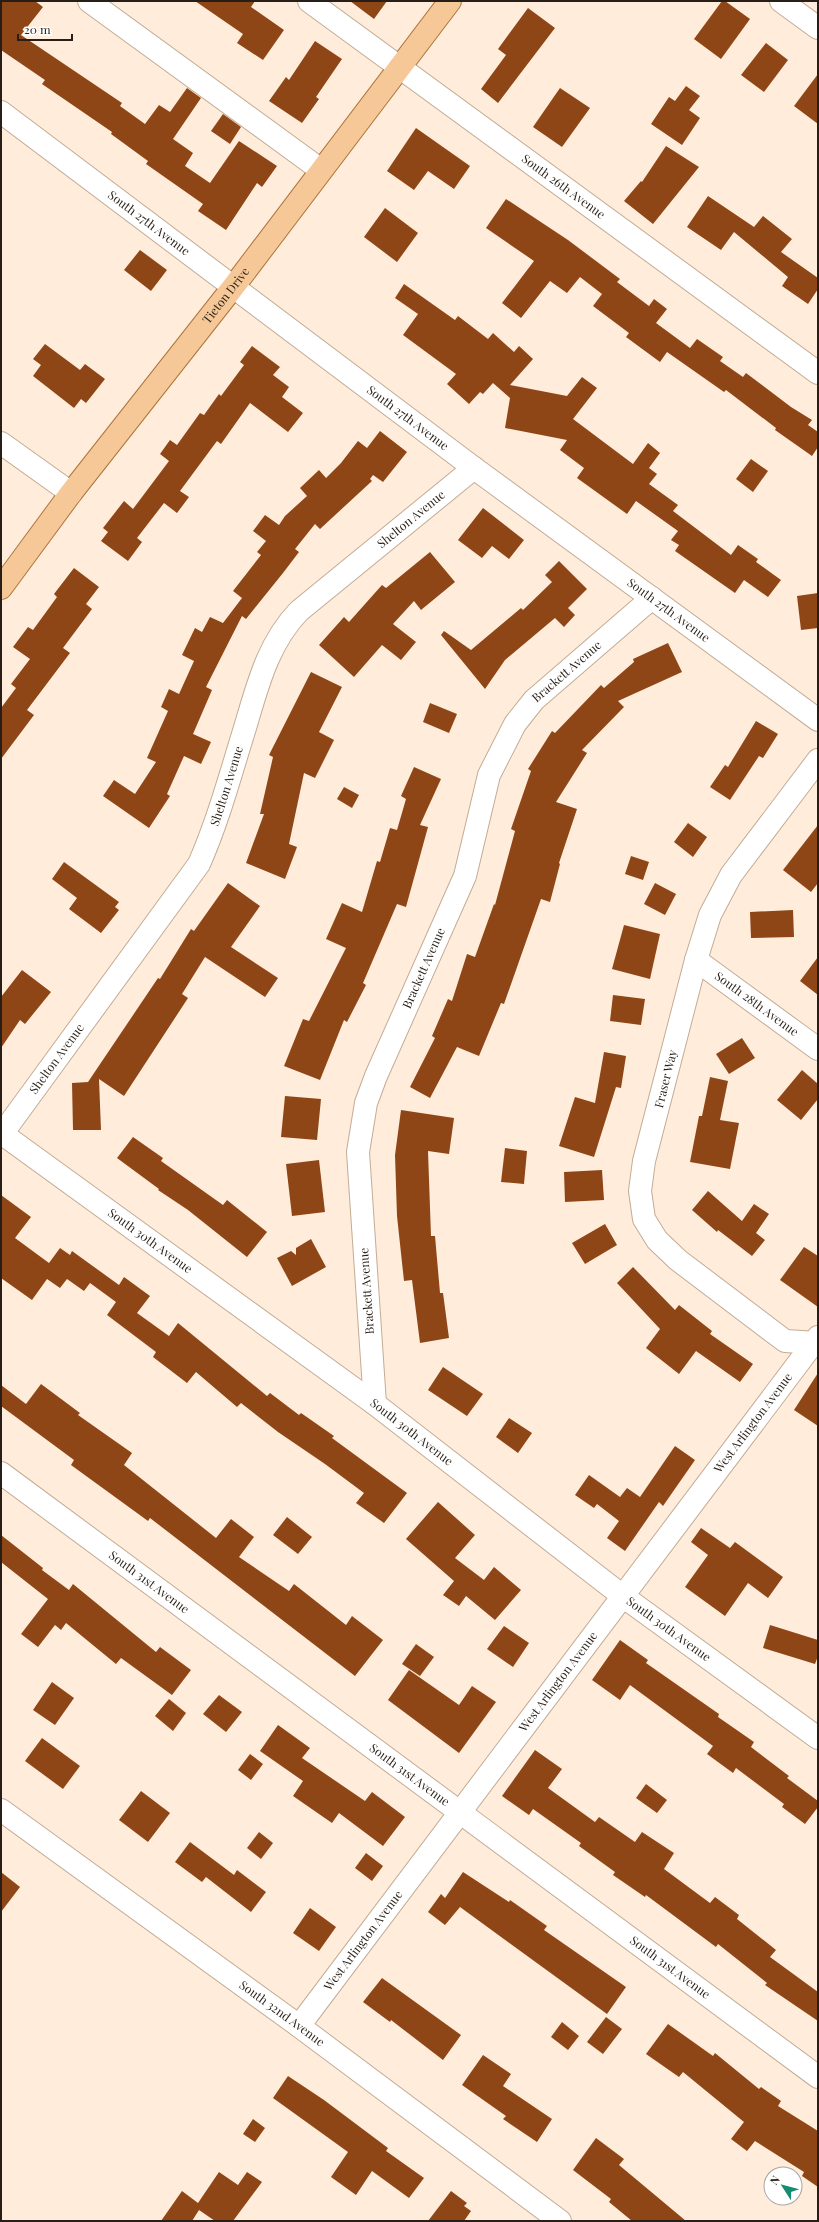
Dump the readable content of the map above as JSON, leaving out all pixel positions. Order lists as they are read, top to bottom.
{
  "streets": {
    "main road": ["Tieton Drive"],
    "street": [
      "South 26th Avenue",
      "South 27th Avenue",
      "Shelton Avenue",
      "Brackett Avenue",
      "South 28th Avenue",
      "Fraser Way",
      "South 30th Avenue",
      "West Arlington Avenue",
      "South 31st Avenue",
      "South 32nd Avenue"
    ]
  },
  "crossings": [
    ["South 26th Avenue", "Tieton Drive"],
    ["South 27th Avenue", "Tieton Drive"],
    ["South 27th Avenue", "Shelton Avenue"],
    ["South 27th Avenue", "Brackett Avenue"],
    ["Shelton Avenue", "South 30th Avenue"],
    ["Brackett Avenue", "South 30th Avenue"],
    ["South 28th Avenue", "Fraser Way"],
    ["Fraser Way", "West Arlington Avenue"],
    ["South 30th Avenue", "West Arlington Avenue"],
    ["West Arlington Avenue", "South 31st Avenue"],
    ["West Arlington Avenue", "South 32nd Avenue"]
  ],
  "scale_bar": "20 m",
  "north": "top left"
}
